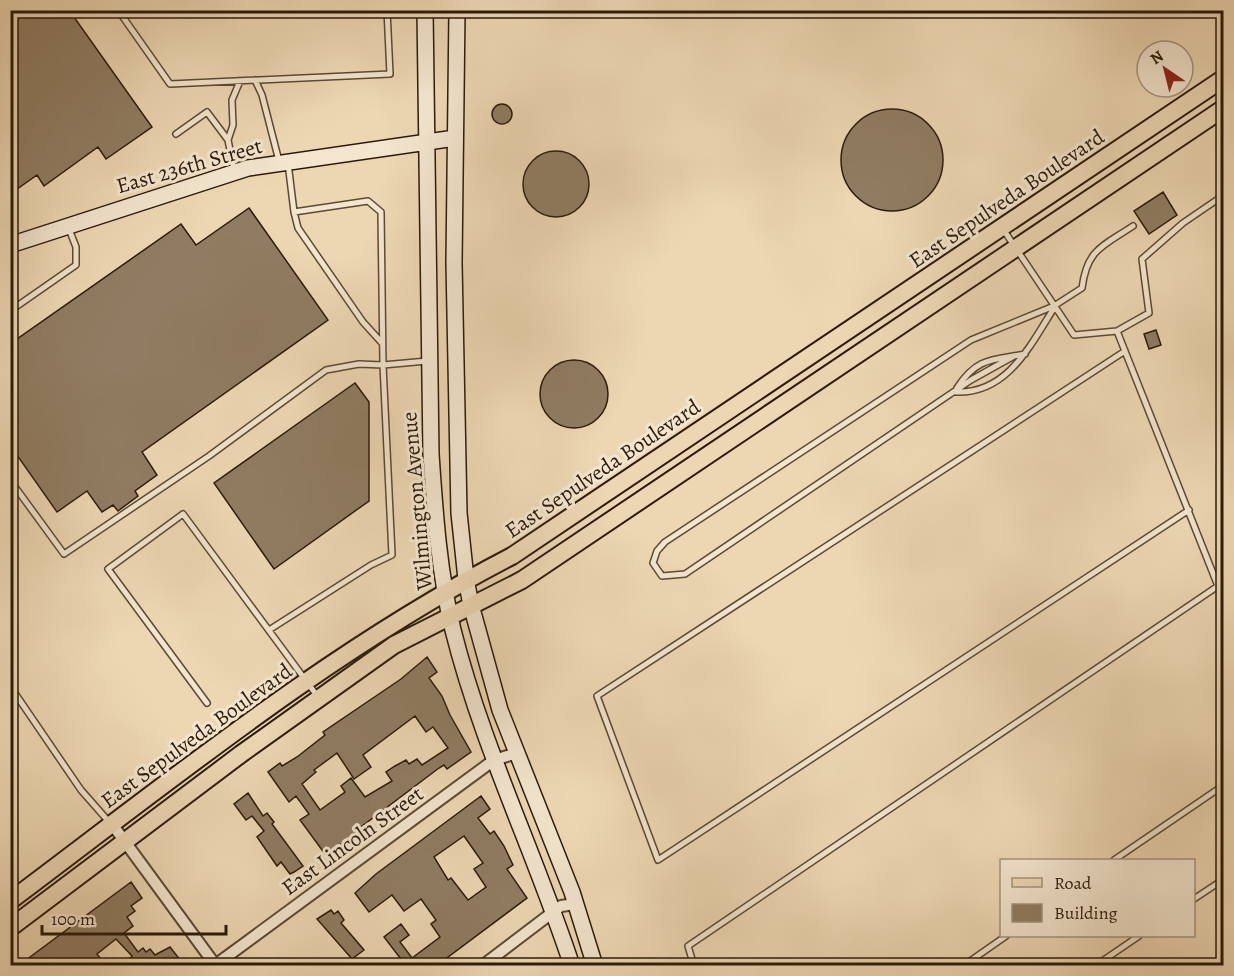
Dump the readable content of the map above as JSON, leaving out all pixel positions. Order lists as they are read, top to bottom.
{
  "streets": {
    "main road": ["East 236th Street", "East Sepulveda Boulevard", "Wilmington Avenue"],
    "street": ["East Lincoln Street"]
  },
  "crossings": [
    ["East 236th Street", "Wilmington Avenue"],
    ["East Sepulveda Boulevard", "Wilmington Avenue"],
    ["Wilmington Avenue", "East Lincoln Street"]
  ],
  "legend": ["Road", "Building"],
  "scale_bar": "100 m",
  "north": "top left"
}
